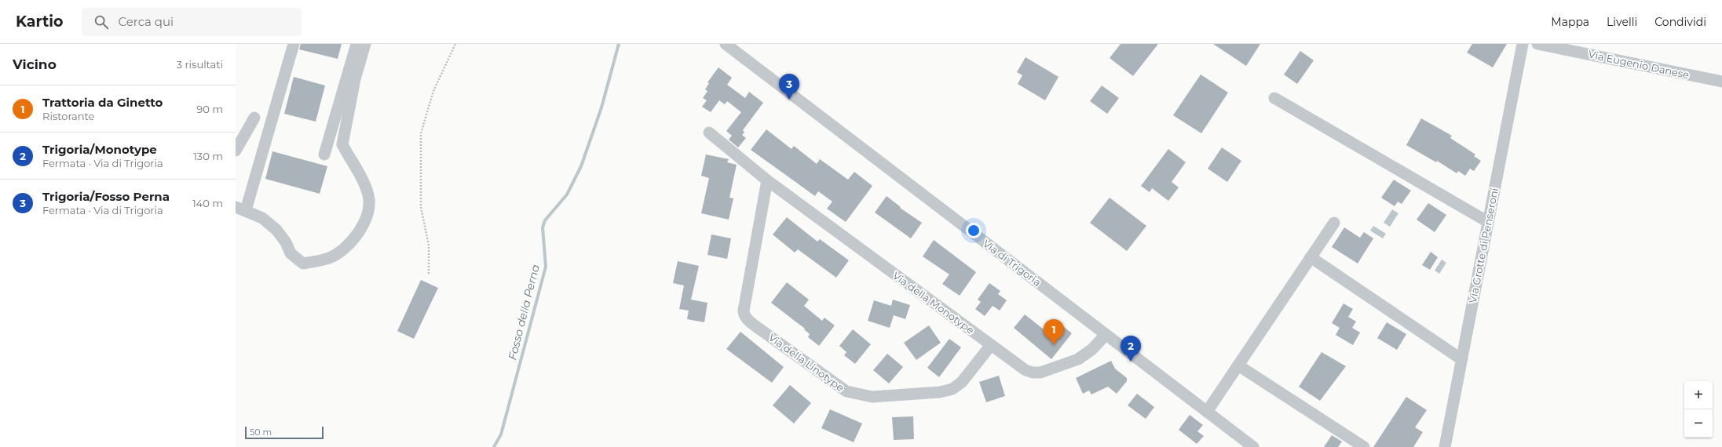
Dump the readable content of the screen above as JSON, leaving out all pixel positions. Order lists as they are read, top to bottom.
{
  "streets": {
    "street": [
      "Via Eugenio Danese",
      "Via Grotte di Penseroni",
      "Via di Trigoria",
      "Via della Monotype",
      "Via della Linotype"
    ]
  },
  "crossings": [
    ["Via di Trigoria", "Via della Monotype"],
    ["Via della Monotype", "Via della Linotype"]
  ],
  "water": ["Fosso della Perna"],
  "scale_bar": "50 m",
  "page": {
    "header": "Kartio",
    "search": "Cerca qui",
    "nav": ["Mappa", "Livelli", "Condividi"],
    "heading": ["Vicino", "3 risultati"],
    "pins": ["3", "1", "2"],
    "list": [
      {
        "mark": "1",
        "name": "Trattoria da Ginetto",
        "note": "Ristorante",
        "value": "90 m"
      },
      {
        "mark": "2",
        "name": "Trigoria/Monotype",
        "note": "Fermata · Via di Trigoria",
        "value": "130 m"
      },
      {
        "mark": "3",
        "name": "Trigoria/Fosso Perna",
        "note": "Fermata · Via di Trigoria",
        "value": "140 m"
      }
    ],
    "map_buttons": ["+", "−"],
    "scale": "50 m"
  }
}
